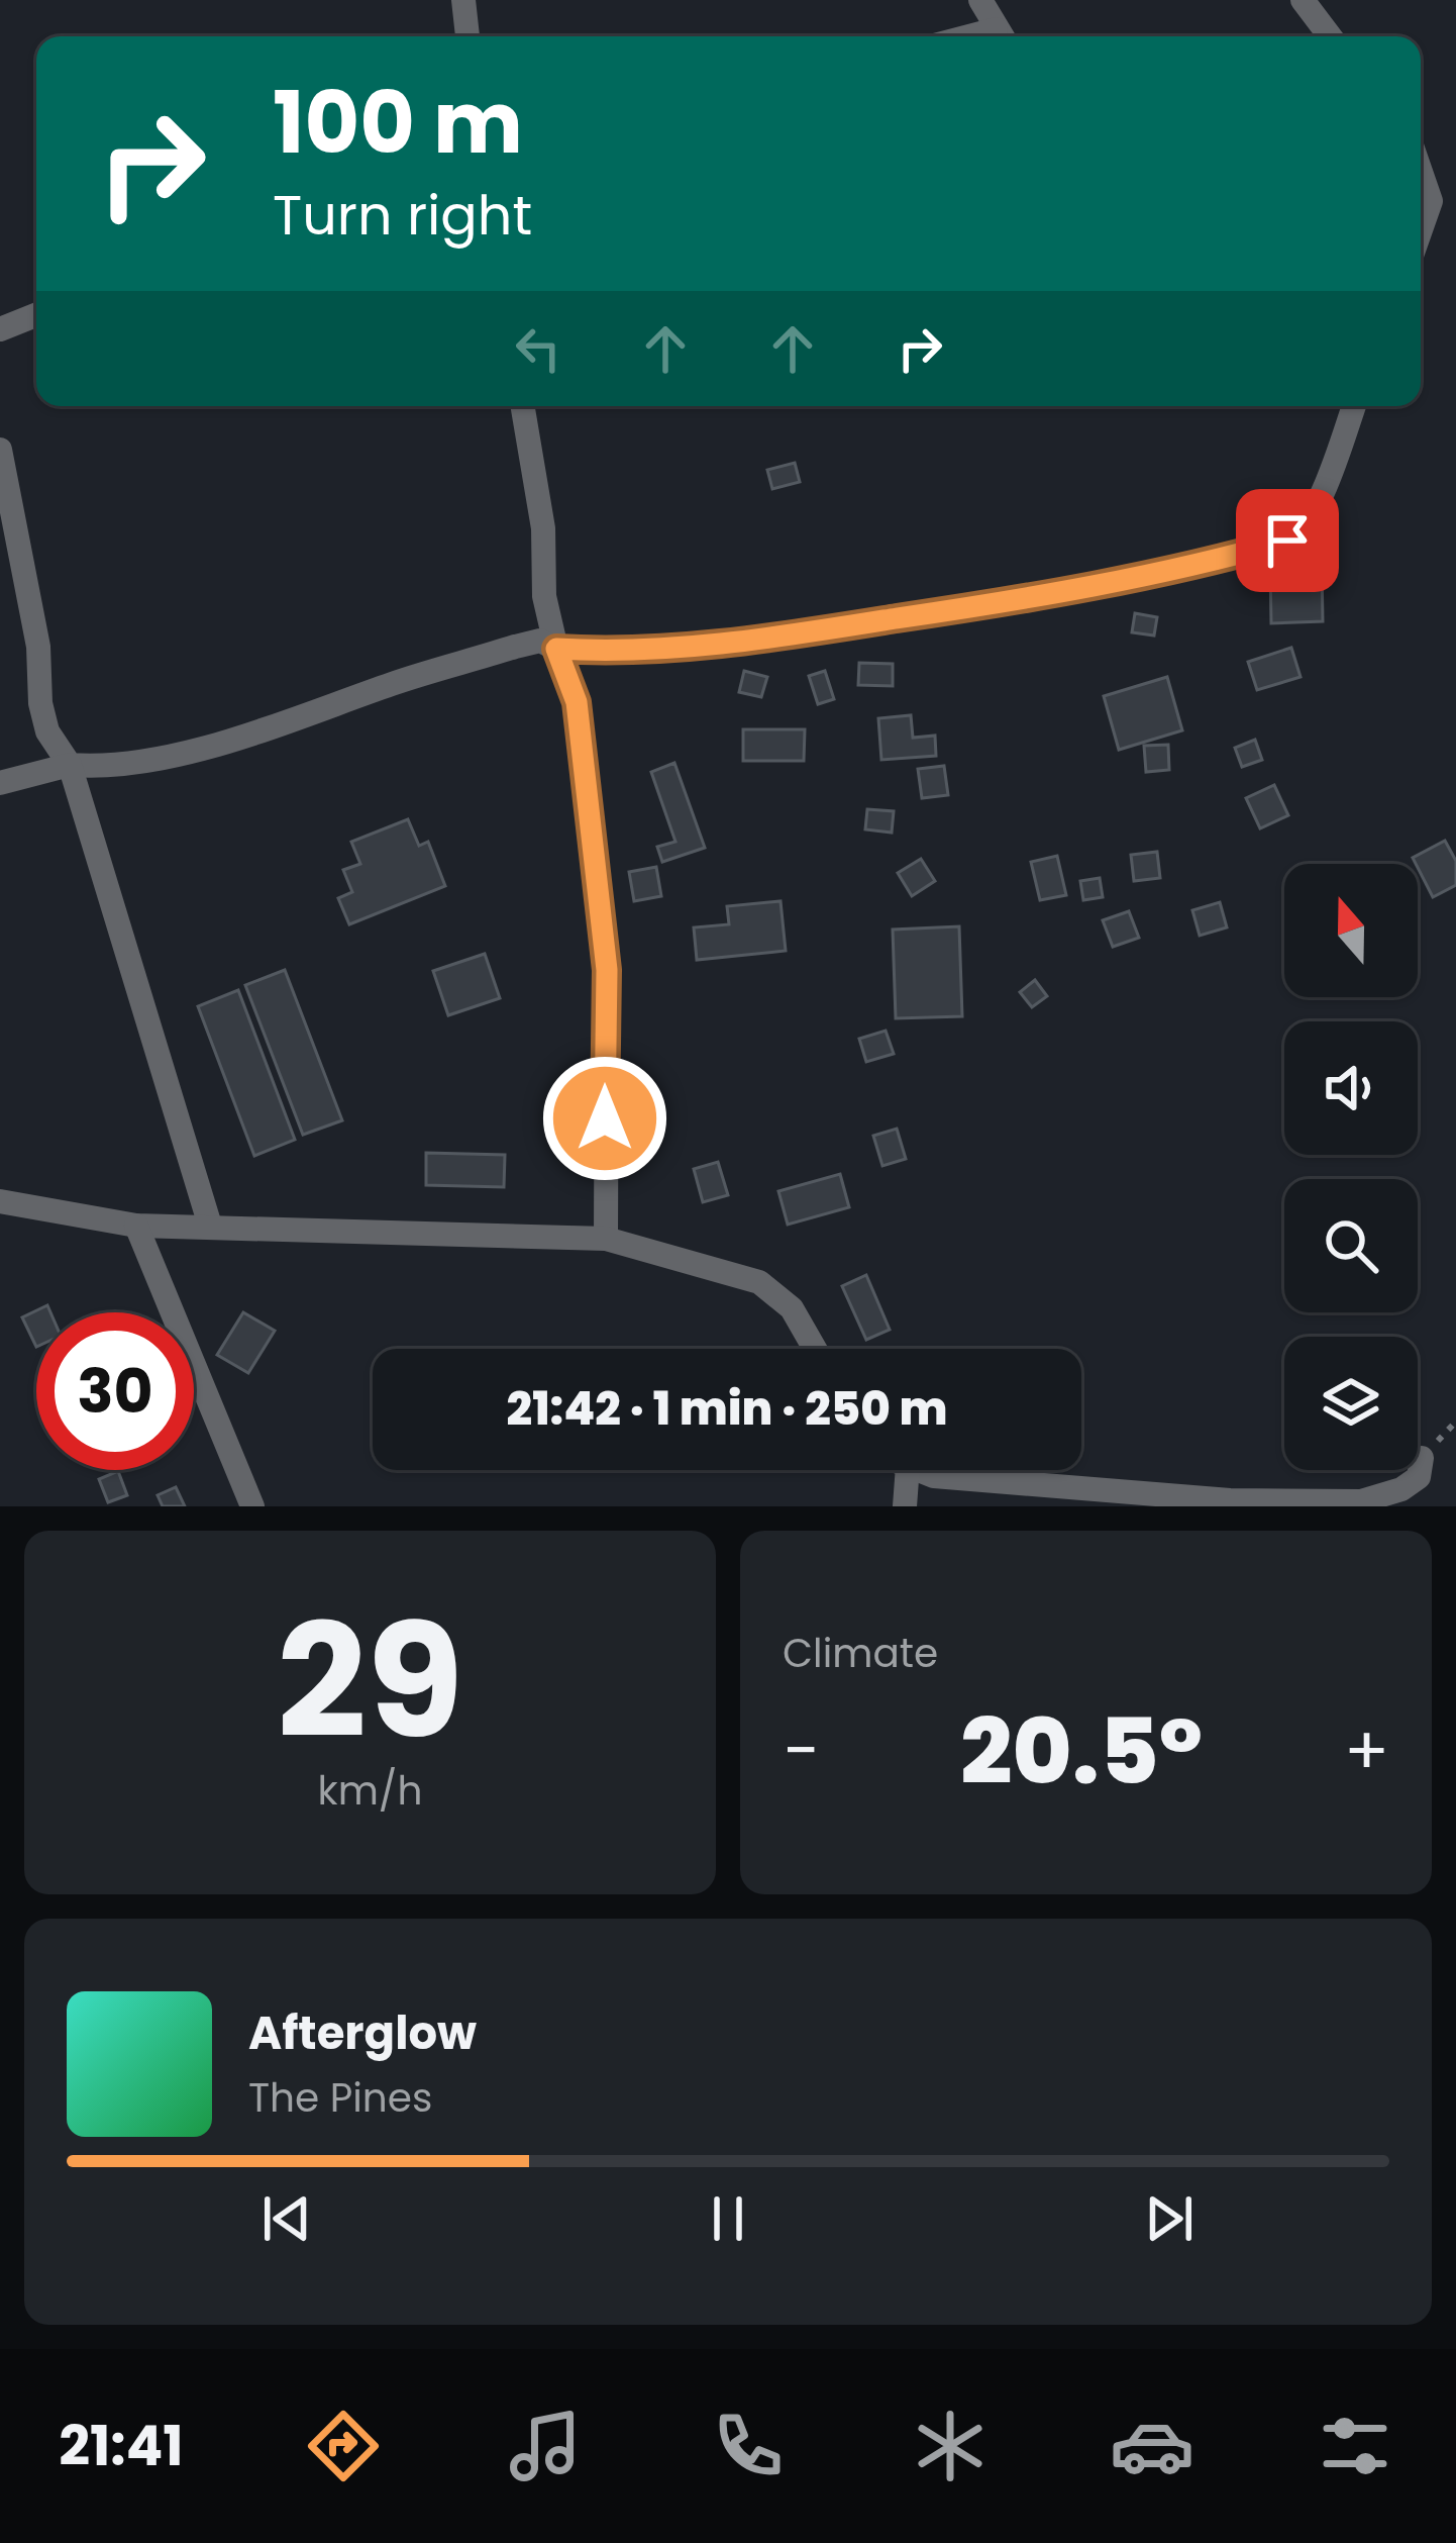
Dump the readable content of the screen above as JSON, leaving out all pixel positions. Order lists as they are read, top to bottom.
{
  "north": "top",
  "page": {
    "turn": ["100 m", "Turn right"],
    "limit": "30",
    "trip": "21:42 · 1 min · 250 m",
    "tile": [
      ["29", "km/h"],
      "Climate"
    ],
    "heat": ["−", "20.5°", "+"],
    "song": ["Afterglow", "The Pines"],
    "tabs": "21:41"
  }
}
